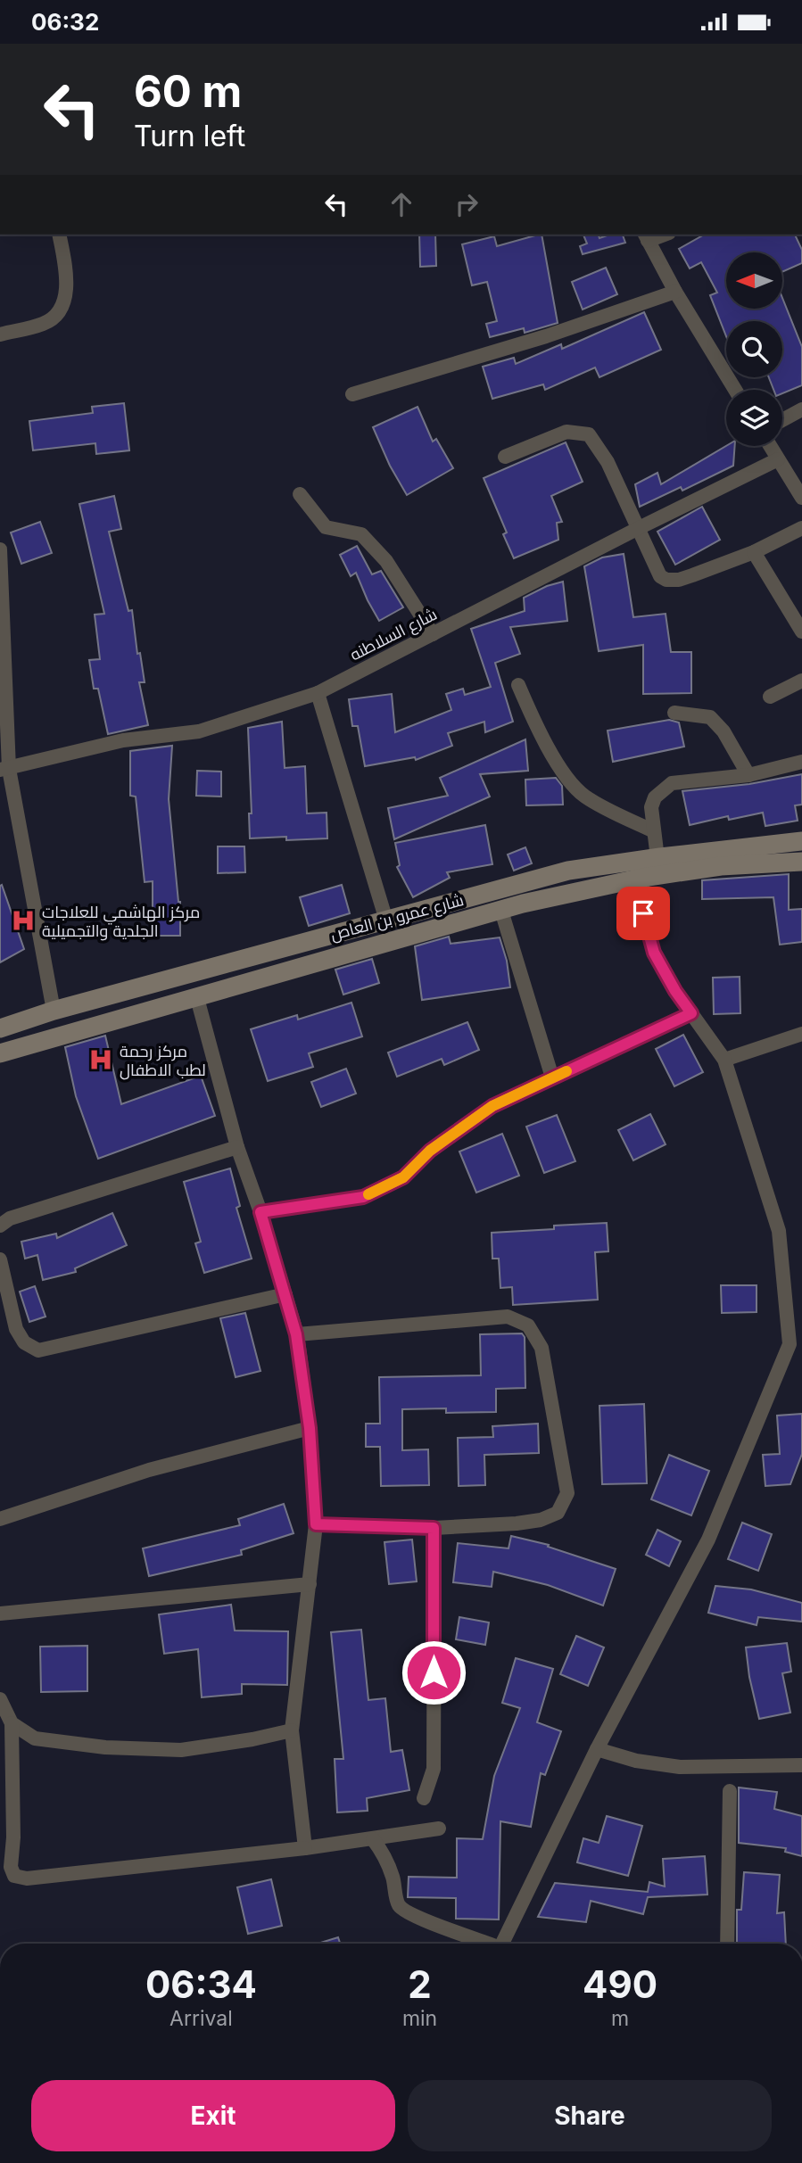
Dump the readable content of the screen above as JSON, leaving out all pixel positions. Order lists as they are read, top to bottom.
{
  "streets": {
    "street": ["شارع السلاطنه", "شارع عمرو بن العاص"]
  },
  "places": {
    "hospital": ["مركز الهاشمي للعلاجات الجلدية والتجميلية", "مركز رحمة لطب الاطفال"]
  },
  "north": "left",
  "page": {
    "status": "06:32",
    "turn": ["60 m", "Turn left"],
    "eta": [
      "06:34",
      "Arrival",
      "2",
      "min",
      "490",
      "m"
    ],
    "buttons": ["Exit", "Share"]
  }
}
